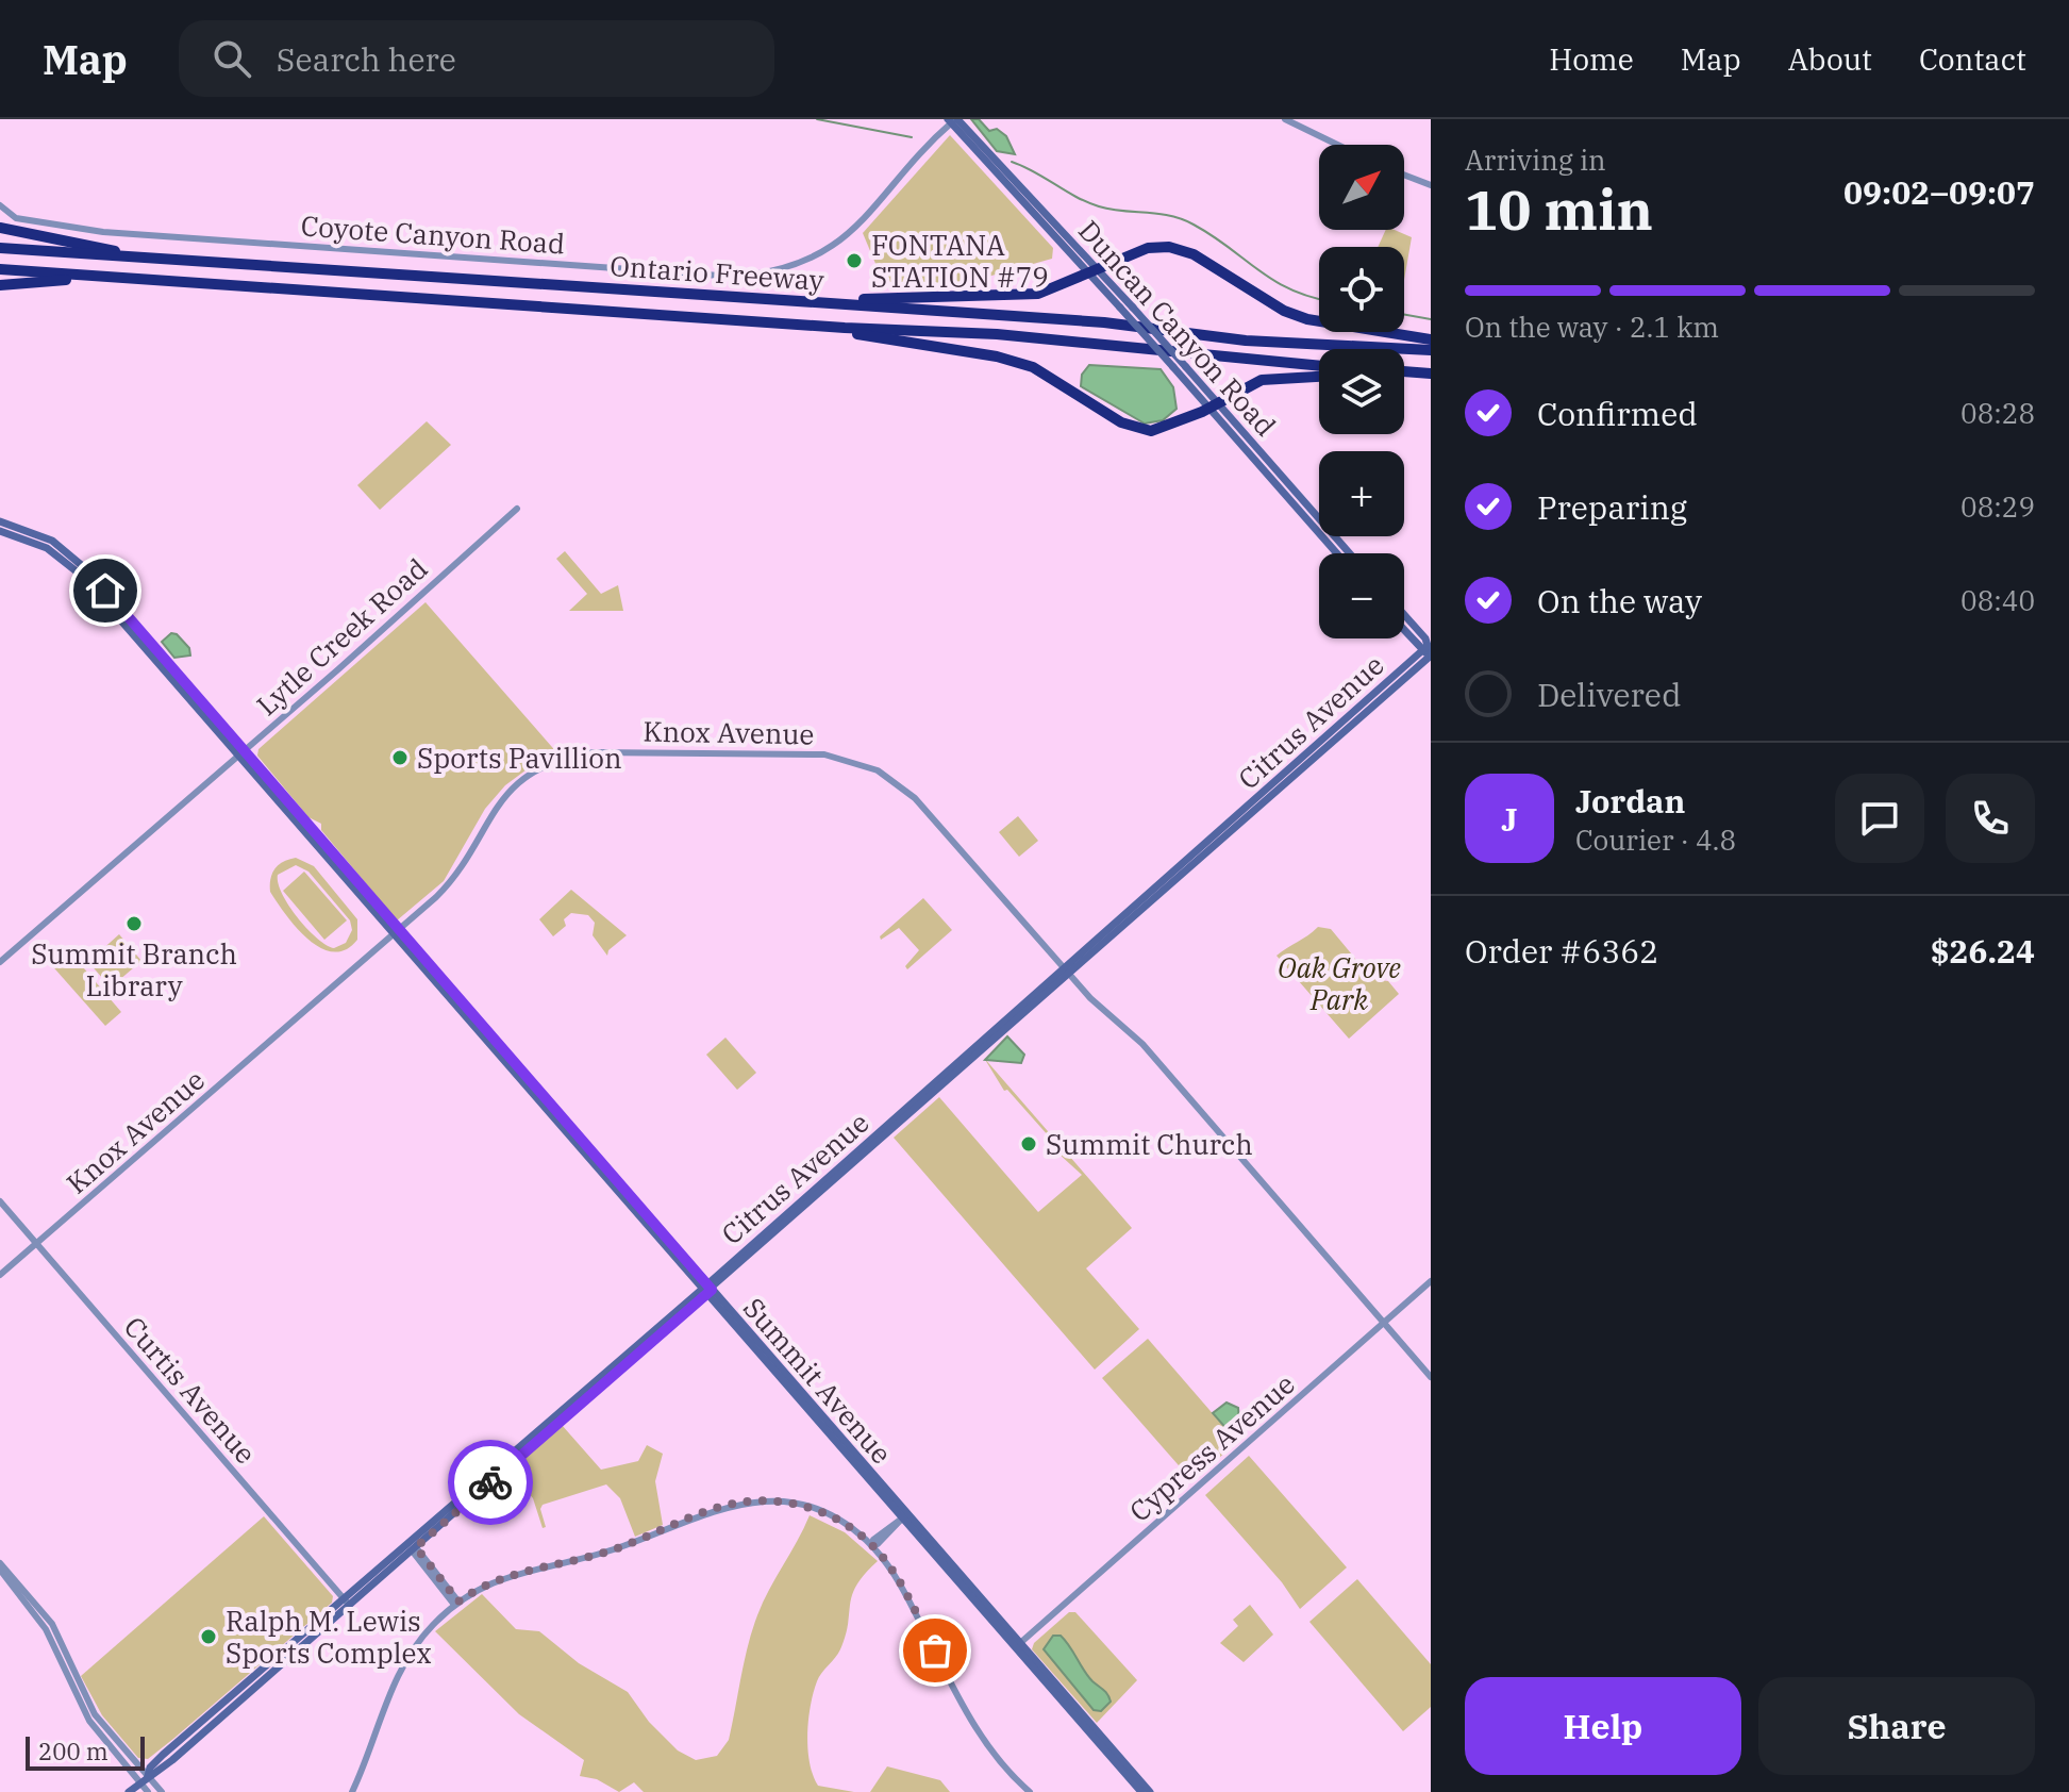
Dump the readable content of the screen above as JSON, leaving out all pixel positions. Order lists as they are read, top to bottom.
{
  "streets": {
    "highway": ["Ontario Freeway"],
    "main road": ["Duncan Canyon Road", "Citrus Avenue", "Summit Avenue"],
    "street": [
      "Coyote Canyon Road",
      "Lytle Creek Road",
      "Knox Avenue",
      "Curtis Avenue",
      "Cypress Avenue"
    ]
  },
  "crossings": [
    ["Coyote Canyon Road", "Duncan Canyon Road"],
    ["Lytle Creek Road", "Summit Avenue"],
    ["Citrus Avenue", "Knox Avenue"],
    ["Citrus Avenue", "Summit Avenue"],
    ["Citrus Avenue", "Curtis Avenue"],
    ["Knox Avenue", "Summit Avenue"],
    ["Knox Avenue", "Curtis Avenue"],
    ["Knox Avenue", "Cypress Avenue"],
    ["Summit Avenue", "Cypress Avenue"]
  ],
  "parks": ["Oak Grove Park"],
  "places": [
    "FONTANA STATION #79",
    "Sports Pavillion",
    "Summit Branch Library",
    "Summit Church",
    "Ralph M. Lewis Sports Complex"
  ],
  "scale_bar": "200 m",
  "north": "top right",
  "page": {
    "header": "Map",
    "search": "Search here",
    "nav": [
      "Home",
      "Map",
      "About",
      "Contact"
    ],
    "heading": ["10 min", "Arriving in", "09:02–09:07"],
    "panel": [
      "Jordan",
      "Courier · 4.8",
      "Order #6362",
      "$26.24"
    ],
    "map_buttons": ["+", "−"],
    "bar": "On the way · 2.1 km",
    "list": [
      ["Confirmed", "08:28"],
      ["Preparing", "08:29"],
      ["On the way", "08:40"],
      "Delivered"
    ],
    "round": "J",
    "buttons": ["Help", "Share"],
    "scale": "200 m"
  }
}
